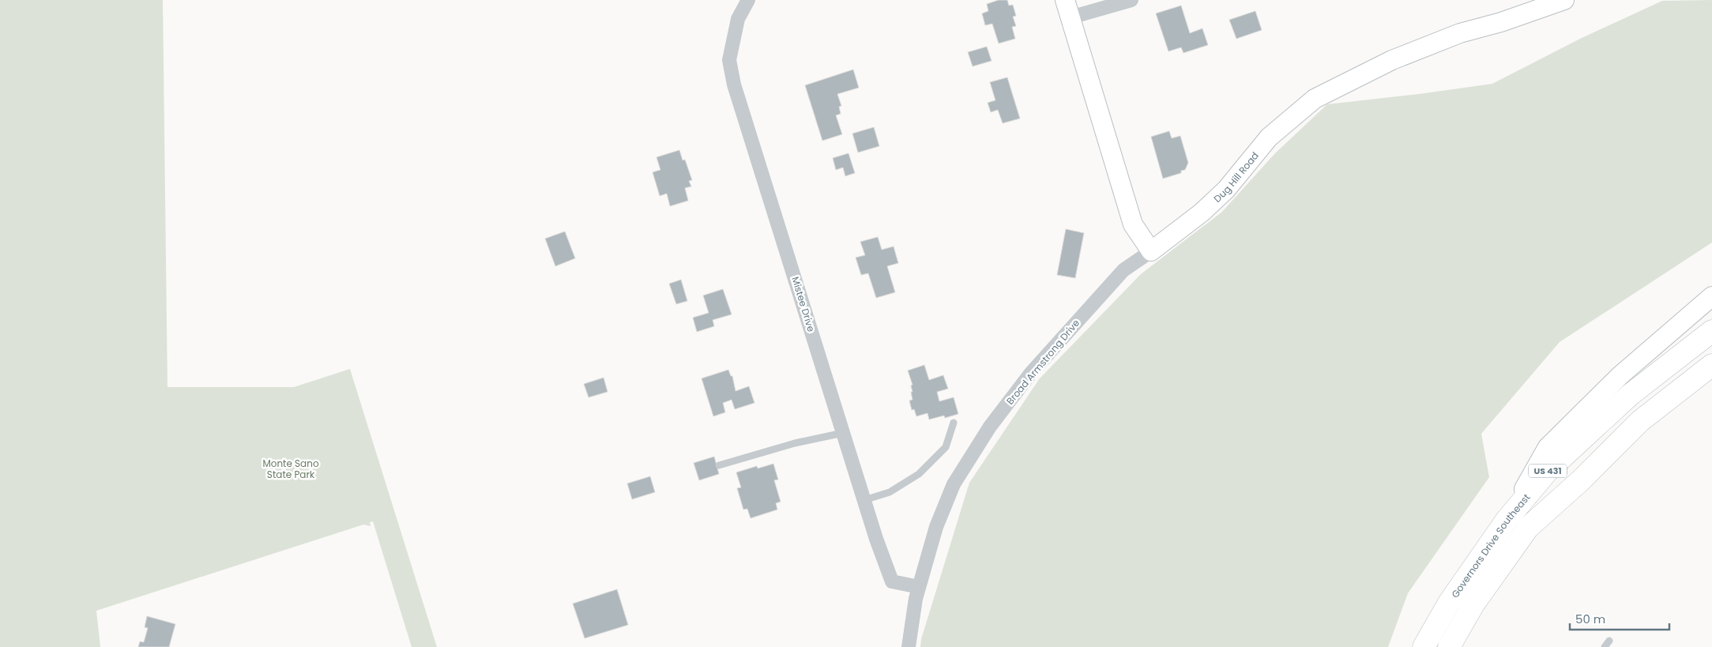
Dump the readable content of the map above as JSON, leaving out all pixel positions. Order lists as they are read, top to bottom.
{
  "streets": {
    "highway": ["US 431", "Governors Drive Southeast"],
    "street": ["Dug Hill Road", "Mistee Drive", "Broad Armstrong Drive"]
  },
  "crossings": [
    ["Dug Hill Road", "Broad Armstrong Drive"],
    ["Mistee Drive", "Broad Armstrong Drive"]
  ],
  "parks": ["Monte Sano State Park"],
  "scale_bar": "50 m"
}
